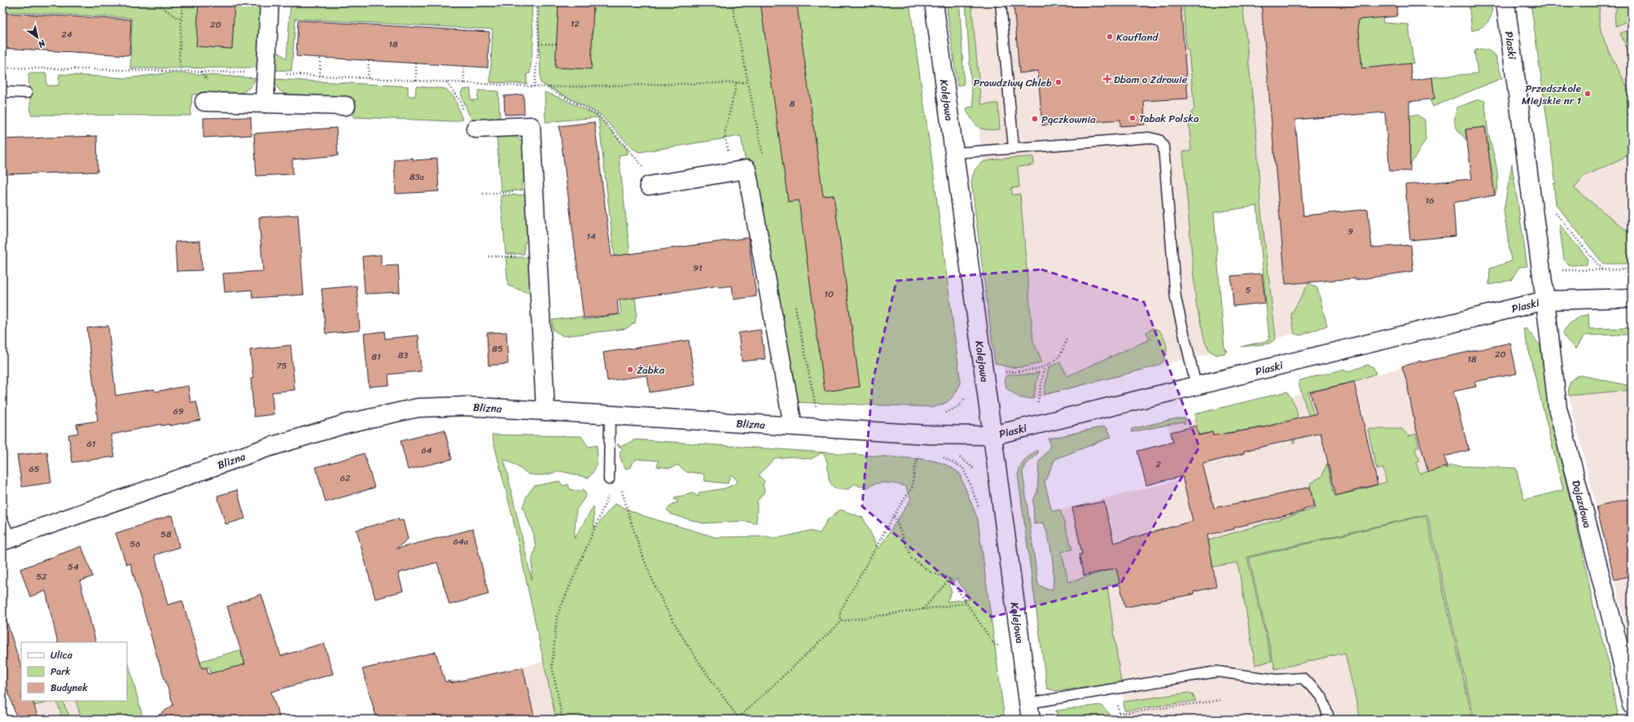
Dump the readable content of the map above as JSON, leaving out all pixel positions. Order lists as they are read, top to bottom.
{
  "streets": {
    "street": [
      "Piaski",
      "Kolejowa",
      "Blizna",
      "Dojazdowa"
    ]
  },
  "crossings": [
    ["Piaski", "Kolejowa"],
    ["Piaski", "Blizna"],
    ["Piaski", "Dojazdowa"],
    ["Kolejowa", "Blizna"]
  ],
  "places": {
    "other": [
      "Kaufland",
      "Prawdziwy Chleb",
      "Przedszkole Miejskie nr 1",
      "Tabak Polska",
      "Pączkownia",
      "Żabka"
    ],
    "health": ["Dbam o Zdrowie"]
  },
  "house_numbers": [
    "12",
    "20",
    "24",
    "18",
    "8",
    "83a",
    "16",
    "9",
    "14",
    "91",
    "5",
    "10",
    "85",
    "20",
    "83",
    "81",
    "18",
    "75",
    "69",
    "61",
    "64",
    "2",
    "65",
    "62",
    "58",
    "64a",
    "56",
    "54",
    "52"
  ],
  "legend": ["Ulica", "Park", "Budynek"],
  "north": "bottom right"
}
